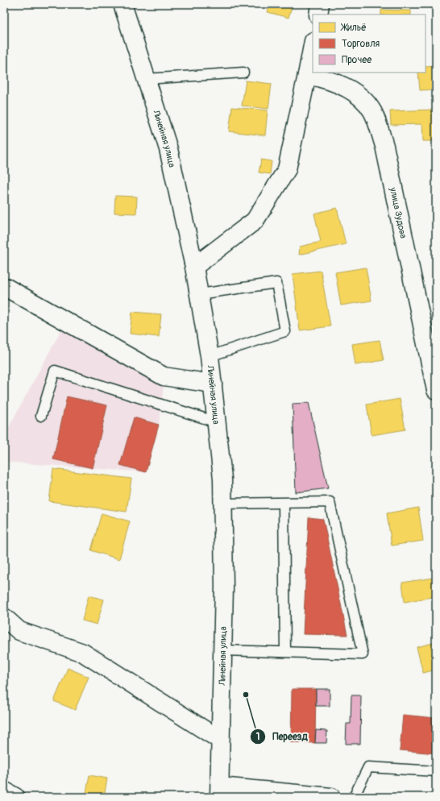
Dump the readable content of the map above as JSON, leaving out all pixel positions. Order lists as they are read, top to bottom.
{
  "streets": {
    "street": ["Линейная улица", "улица Зудова"]
  },
  "places": ["Переезд"],
  "legend": ["Жильё", "Торговля", "Прочее"]
}
